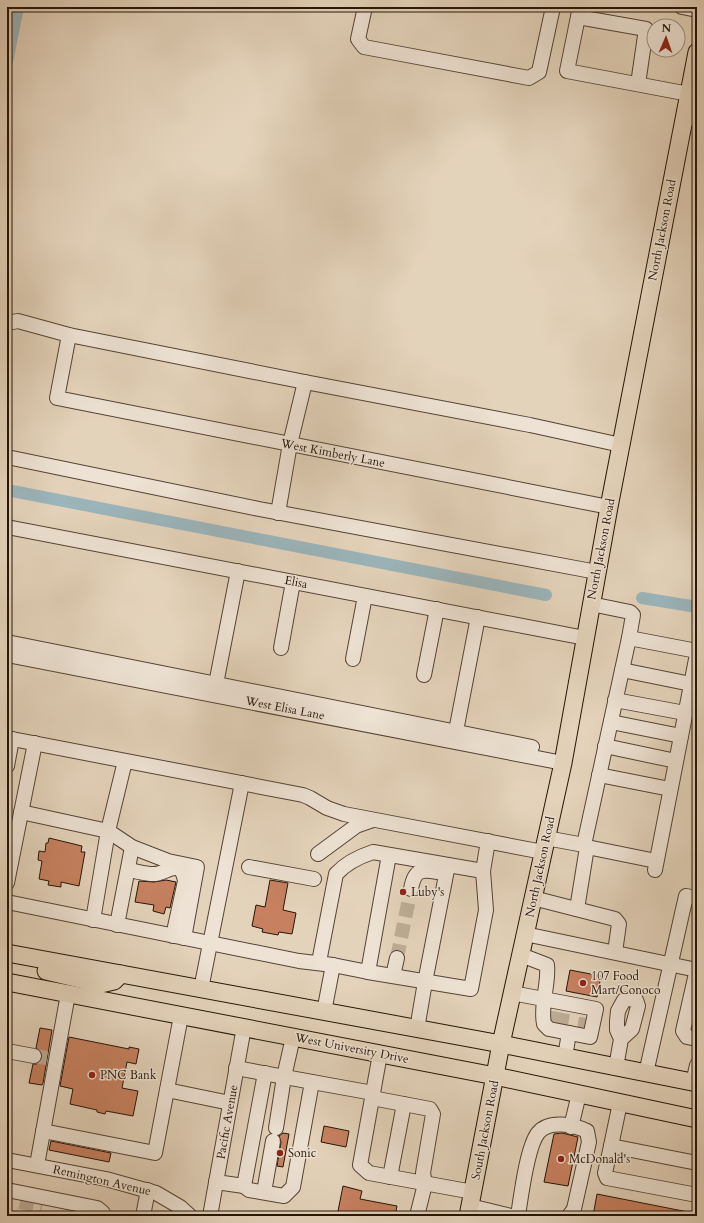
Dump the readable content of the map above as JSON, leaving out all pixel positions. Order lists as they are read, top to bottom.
{
  "streets": {
    "main road": ["North Jackson Road", "West University Drive", "South Jackson Road"],
    "street": [
      "West Kimberly Lane",
      "Elisa",
      "West Elisa Lane",
      "Pacific Avenue",
      "Remington Avenue"
    ]
  },
  "crossings": [
    ["North Jackson Road", "West Kimberly Lane"],
    ["North Jackson Road", "Elisa"],
    ["North Jackson Road", "West Elisa Lane"],
    ["North Jackson Road", "South Jackson Road"],
    ["West University Drive", "Pacific Avenue"],
    ["West University Drive", "South Jackson Road"]
  ],
  "places": [
    "Luby's",
    "107 Food Mart/Conoco",
    "PNC Bank",
    "Sonic",
    "McDonald's"
  ],
  "north": "top"
}
